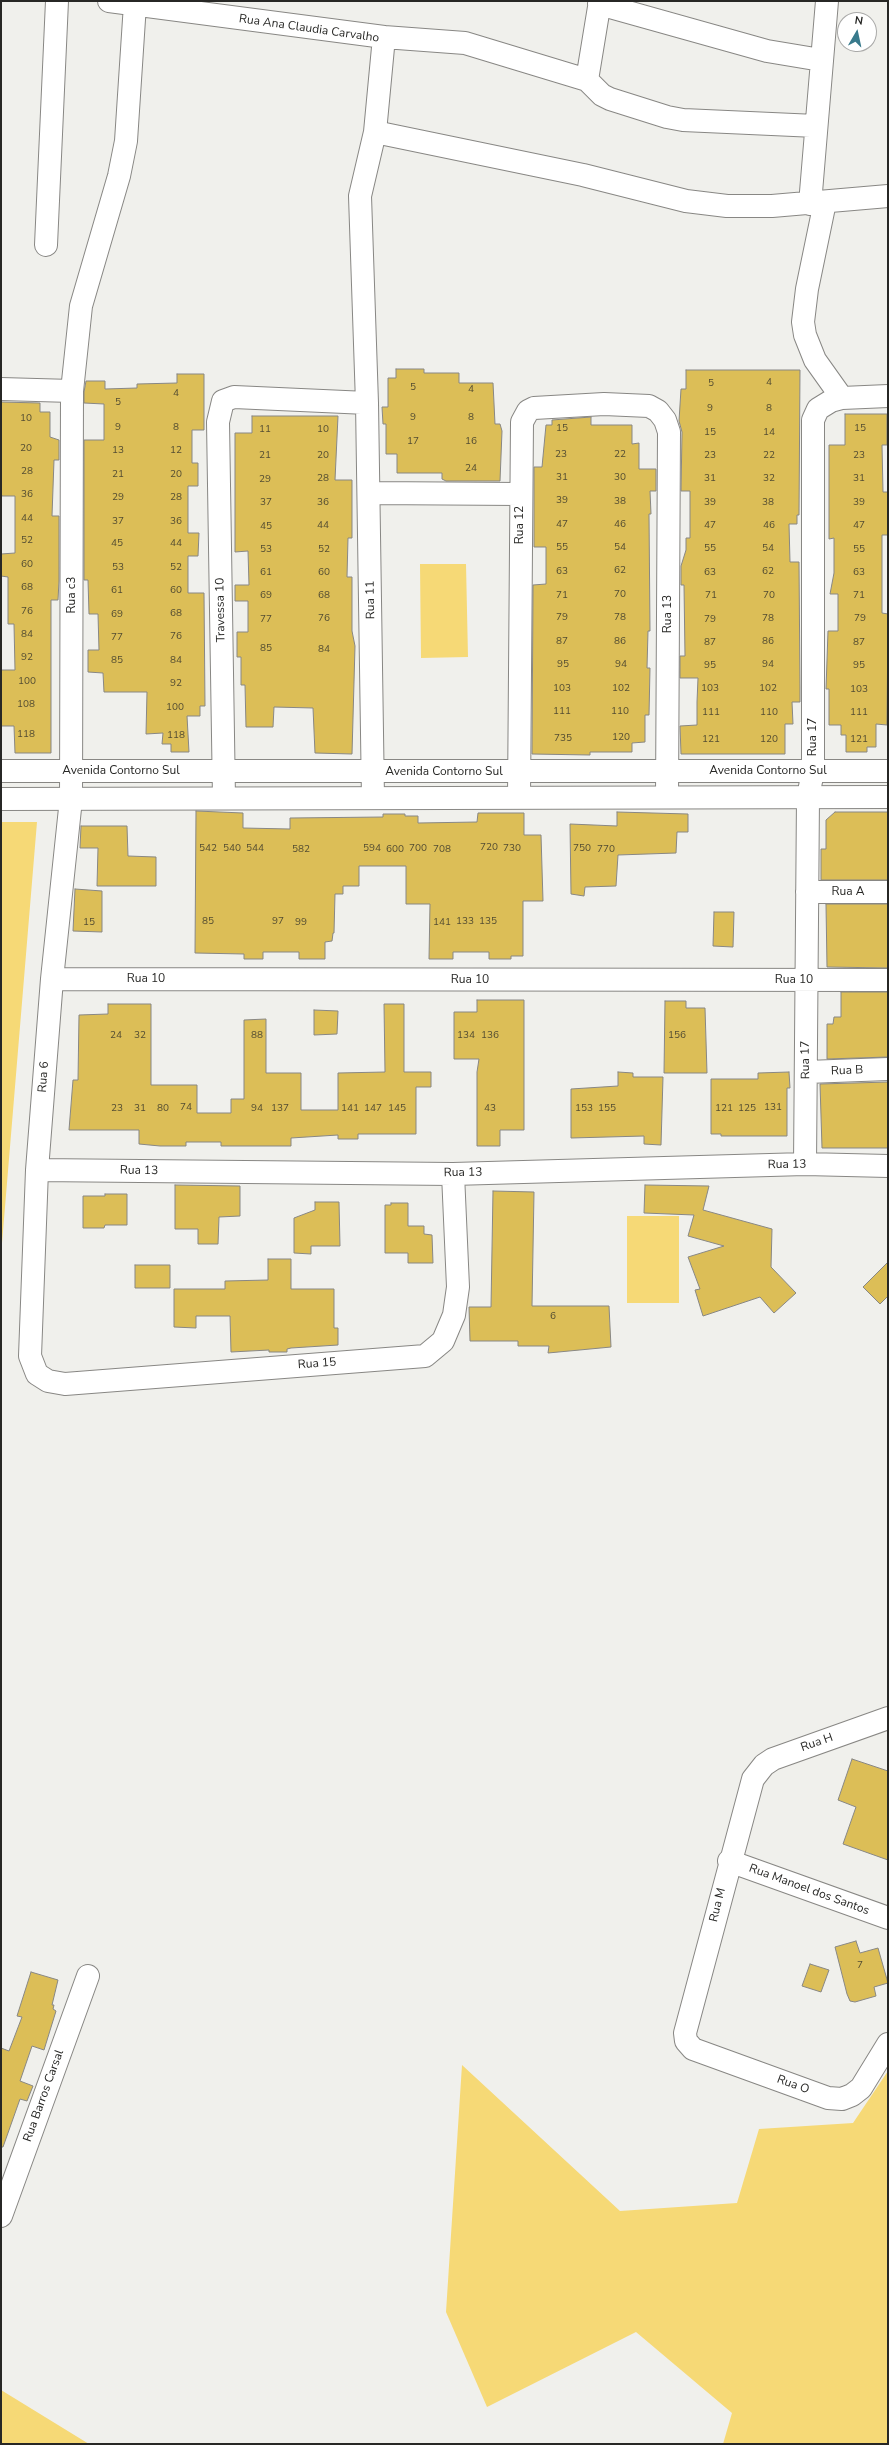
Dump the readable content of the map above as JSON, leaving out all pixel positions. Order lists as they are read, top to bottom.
{
  "streets": {
    "street": [
      "Rua Ana Claudia Carvalho",
      "Rua 12",
      "Rua c3",
      "Rua 11",
      "Travessa 10",
      "Rua 13",
      "Rua 17",
      "Avenida Contorno Sul",
      "Rua A",
      "Rua 10",
      "Rua B",
      "Rua 6",
      "Rua 15",
      "Rua H",
      "Rua Manoel dos Santos",
      "Rua M",
      "Rua O",
      "Rua Barros Carsal"
    ]
  },
  "crossings": [
    ["Rua Ana Claudia Carvalho", "Rua c3"],
    ["Rua Ana Claudia Carvalho", "Rua 11"],
    ["Rua Ana Claudia Carvalho", "Travessa 10"],
    ["Rua 12", "Rua 13"],
    ["Rua 12", "Avenida Contorno Sul"],
    ["Rua c3", "Avenida Contorno Sul"],
    ["Rua c3", "Rua 6"],
    ["Rua 11", "Travessa 10"],
    ["Rua 11", "Avenida Contorno Sul"],
    ["Travessa 10", "Avenida Contorno Sul"],
    ["Rua 13", "Rua 17"],
    ["Rua 13", "Avenida Contorno Sul"],
    ["Rua 13", "Rua 6"],
    ["Rua 13", "Rua 15"],
    ["Rua 17", "Avenida Contorno Sul"],
    ["Rua 17", "Rua A"],
    ["Rua 17", "Rua 10"],
    ["Rua 17", "Rua B"],
    ["Rua 10", "Rua 6"],
    ["Rua 6", "Rua 15"],
    ["Rua H", "Rua M"],
    ["Rua Manoel dos Santos", "Rua M"],
    ["Rua M", "Rua O"]
  ],
  "house_numbers": [
    "4",
    "5",
    "5",
    "4",
    "4",
    "5",
    "9",
    "8",
    "9",
    "8",
    "10",
    "9",
    "8",
    "15",
    "15",
    "11",
    "10",
    "15",
    "14",
    "17",
    "16",
    "20",
    "13",
    "12",
    "23",
    "22",
    "21",
    "20",
    "23",
    "22",
    "23",
    "24",
    "28",
    "21",
    "20",
    "31",
    "30",
    "28",
    "31",
    "32",
    "31",
    "29",
    "36",
    "29",
    "28",
    "39",
    "38",
    "37",
    "36",
    "39",
    "38",
    "39",
    "44",
    "37",
    "36",
    "47",
    "46",
    "44",
    "47",
    "46",
    "47",
    "45",
    "52",
    "45",
    "44",
    "55",
    "54",
    "55",
    "54",
    "53",
    "52",
    "55",
    "60",
    "53",
    "52",
    "62",
    "63",
    "62",
    "61",
    "60",
    "63",
    "63",
    "68",
    "61",
    "60",
    "70",
    "69",
    "68",
    "71",
    "71",
    "70",
    "71",
    "76",
    "68",
    "69",
    "79",
    "78",
    "76",
    "78",
    "79",
    "77",
    "79",
    "84",
    "76",
    "77",
    "87",
    "86",
    "86",
    "87",
    "87",
    "85",
    "84",
    "92",
    "85",
    "84",
    "95",
    "94",
    "94",
    "95",
    "95",
    "100",
    "92",
    "103",
    "102",
    "103",
    "102",
    "103",
    "108",
    "100",
    "111",
    "110",
    "111",
    "110",
    "111",
    "118",
    "118",
    "120",
    "735",
    "121",
    "120",
    "121",
    "720",
    "542",
    "540",
    "544",
    "594",
    "700",
    "730",
    "750",
    "582",
    "600",
    "708",
    "770",
    "85",
    "97",
    "133",
    "135",
    "15",
    "99",
    "141",
    "24",
    "32",
    "88",
    "134",
    "136",
    "156",
    "74",
    "131",
    "23",
    "31",
    "80",
    "94",
    "137",
    "141",
    "147",
    "145",
    "43",
    "153",
    "155",
    "121",
    "125",
    "6",
    "7"
  ],
  "north": "top"
}
